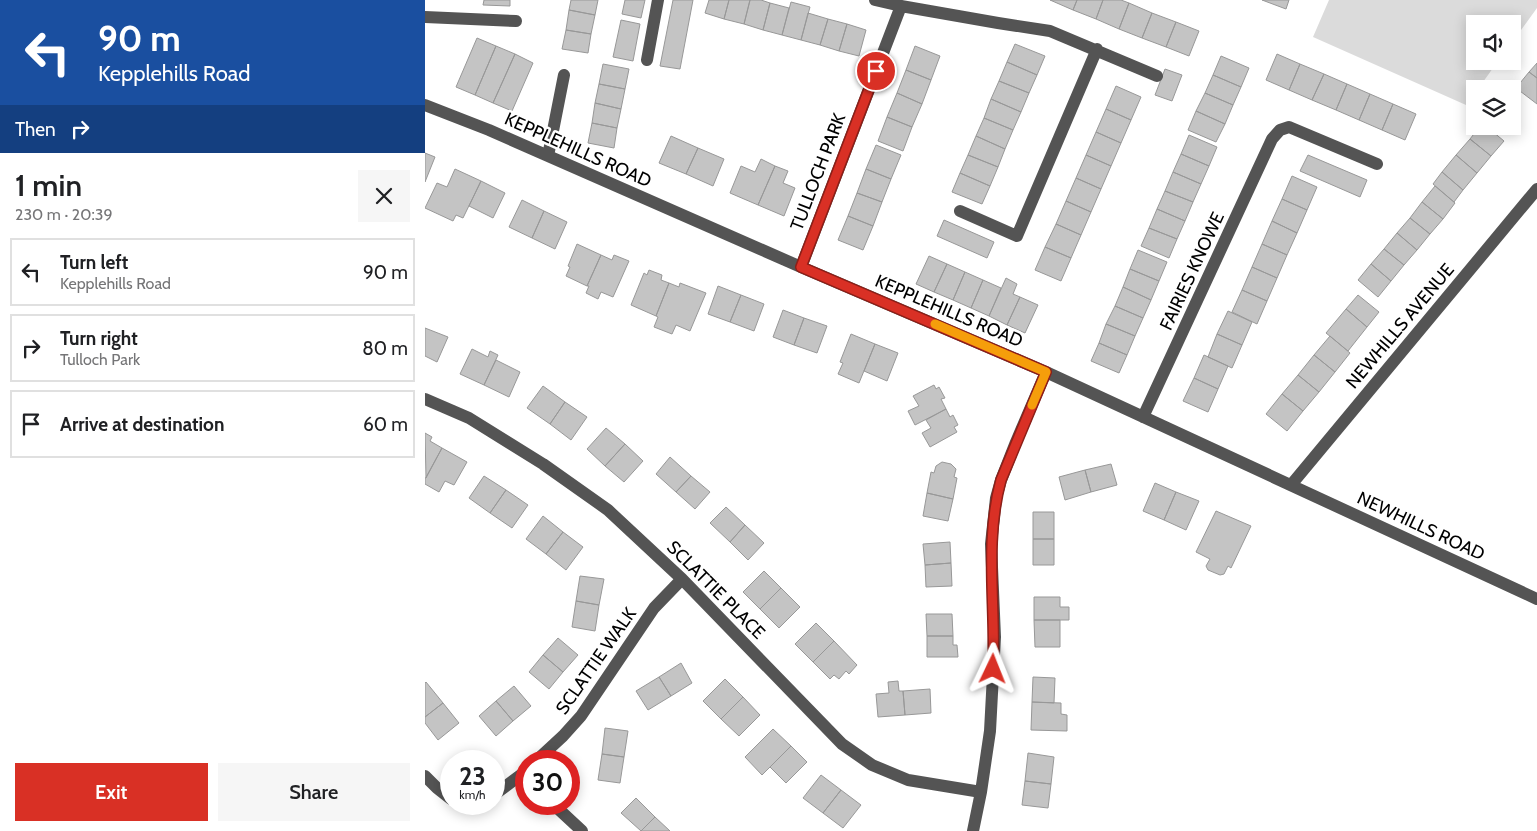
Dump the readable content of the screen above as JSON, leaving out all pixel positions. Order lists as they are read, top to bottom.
{
  "streets": {
    "street": [
      "KEPPLEHILLS ROAD",
      "TULLOCH PARK",
      "FAIRIES KNOWE",
      "NEWHILLS AVENUE",
      "NEWHILLS ROAD",
      "SCLATTIE PLACE",
      "SCLATTIE WALK"
    ]
  },
  "crossings": [
    ["KEPPLEHILLS ROAD", "TULLOCH PARK"],
    ["KEPPLEHILLS ROAD", "FAIRIES KNOWE"],
    ["KEPPLEHILLS ROAD", "NEWHILLS AVENUE"],
    ["KEPPLEHILLS ROAD", "NEWHILLS ROAD"],
    ["NEWHILLS AVENUE", "NEWHILLS ROAD"],
    ["SCLATTIE PLACE", "SCLATTIE WALK"]
  ],
  "page": {
    "turn": ["90 m", "Kepplehills Road"],
    "then": "Then",
    "heading": ["1 min", "230 m · 20:39"],
    "list": [
      {
        "name": "Turn left",
        "note": "Kepplehills Road",
        "value": "90 m"
      },
      {
        "name": "Turn right",
        "note": "Tulloch Park",
        "value": "80 m"
      },
      {
        "name": "Arrive at destination",
        "value": "60 m"
      }
    ],
    "speed": "23 km/h",
    "limit": "30",
    "buttons": ["Exit", "Share"]
  }
}
